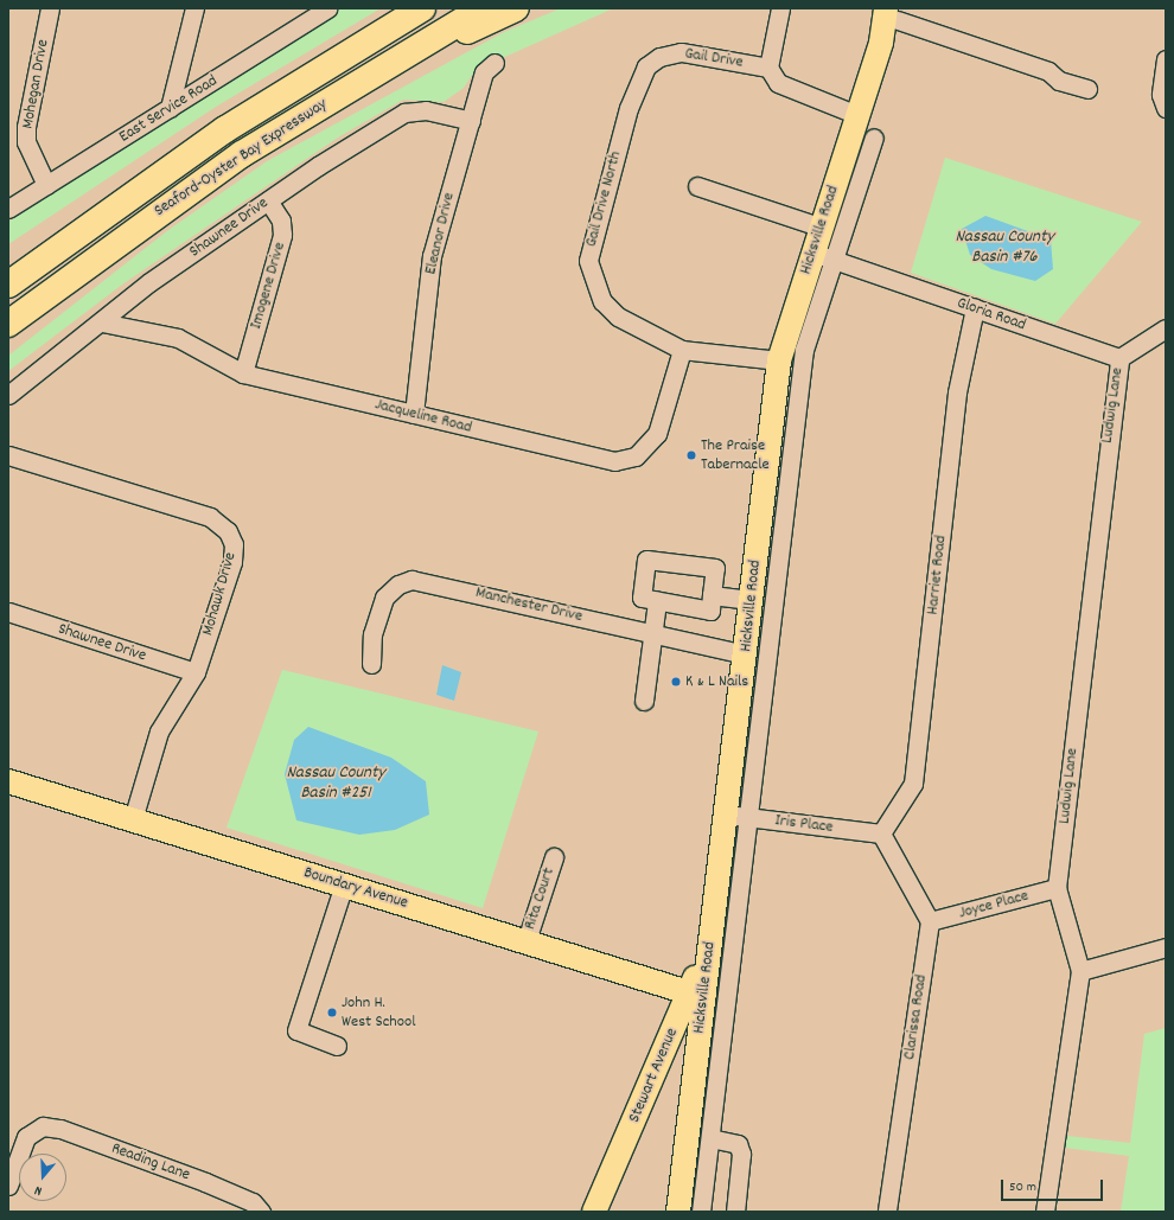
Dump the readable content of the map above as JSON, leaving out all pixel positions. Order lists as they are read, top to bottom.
{
  "streets": {
    "highway": ["Seaford-Oyster Bay Expressway"],
    "main road": ["Hicksville Road", "Boundary Avenue", "Stewart Avenue"],
    "street": [
      "Gail Drive",
      "Mohegan Drive",
      "East Service Road",
      "Gail Drive North",
      "Shawnee Drive",
      "Eleanor Drive",
      "Imogene Drive",
      "Gloria Road",
      "Ludwig Lane",
      "Jacqueline Road",
      "Harriet Road",
      "Mohawk Drive",
      "Manchester Drive",
      "Iris Place",
      "Rita Court",
      "Joyce Place",
      "Clarissa Road",
      "Reading Lane"
    ]
  },
  "crossings": [
    ["Gail Drive", "Gail Drive North"],
    ["Mohegan Drive", "East Service Road"],
    ["Gail Drive North", "Hicksville Road"],
    ["Gail Drive North", "Jacqueline Road"],
    ["Shawnee Drive", "Eleanor Drive"],
    ["Shawnee Drive", "Imogene Drive"],
    ["Shawnee Drive", "Jacqueline Road"],
    ["Shawnee Drive", "Mohawk Drive"],
    ["Hicksville Road", "Gloria Road"],
    ["Hicksville Road", "Manchester Drive"],
    ["Hicksville Road", "Iris Place"],
    ["Hicksville Road", "Boundary Avenue"],
    ["Hicksville Road", "Stewart Avenue"],
    ["Eleanor Drive", "Jacqueline Road"],
    ["Imogene Drive", "Jacqueline Road"],
    ["Gloria Road", "Ludwig Lane"],
    ["Gloria Road", "Harriet Road"],
    ["Ludwig Lane", "Joyce Place"],
    ["Harriet Road", "Iris Place"],
    ["Mohawk Drive", "Boundary Avenue"],
    ["Boundary Avenue", "Rita Court"],
    ["Boundary Avenue", "Stewart Avenue"],
    ["Joyce Place", "Clarissa Road"]
  ],
  "water": ["Nassau County Basin #76", "Nassau County Basin #251"],
  "places": ["The Praise Tabernacle", "K & L Nails", "John H. West School"],
  "scale_bar": "50 m",
  "north": "bottom"
}
